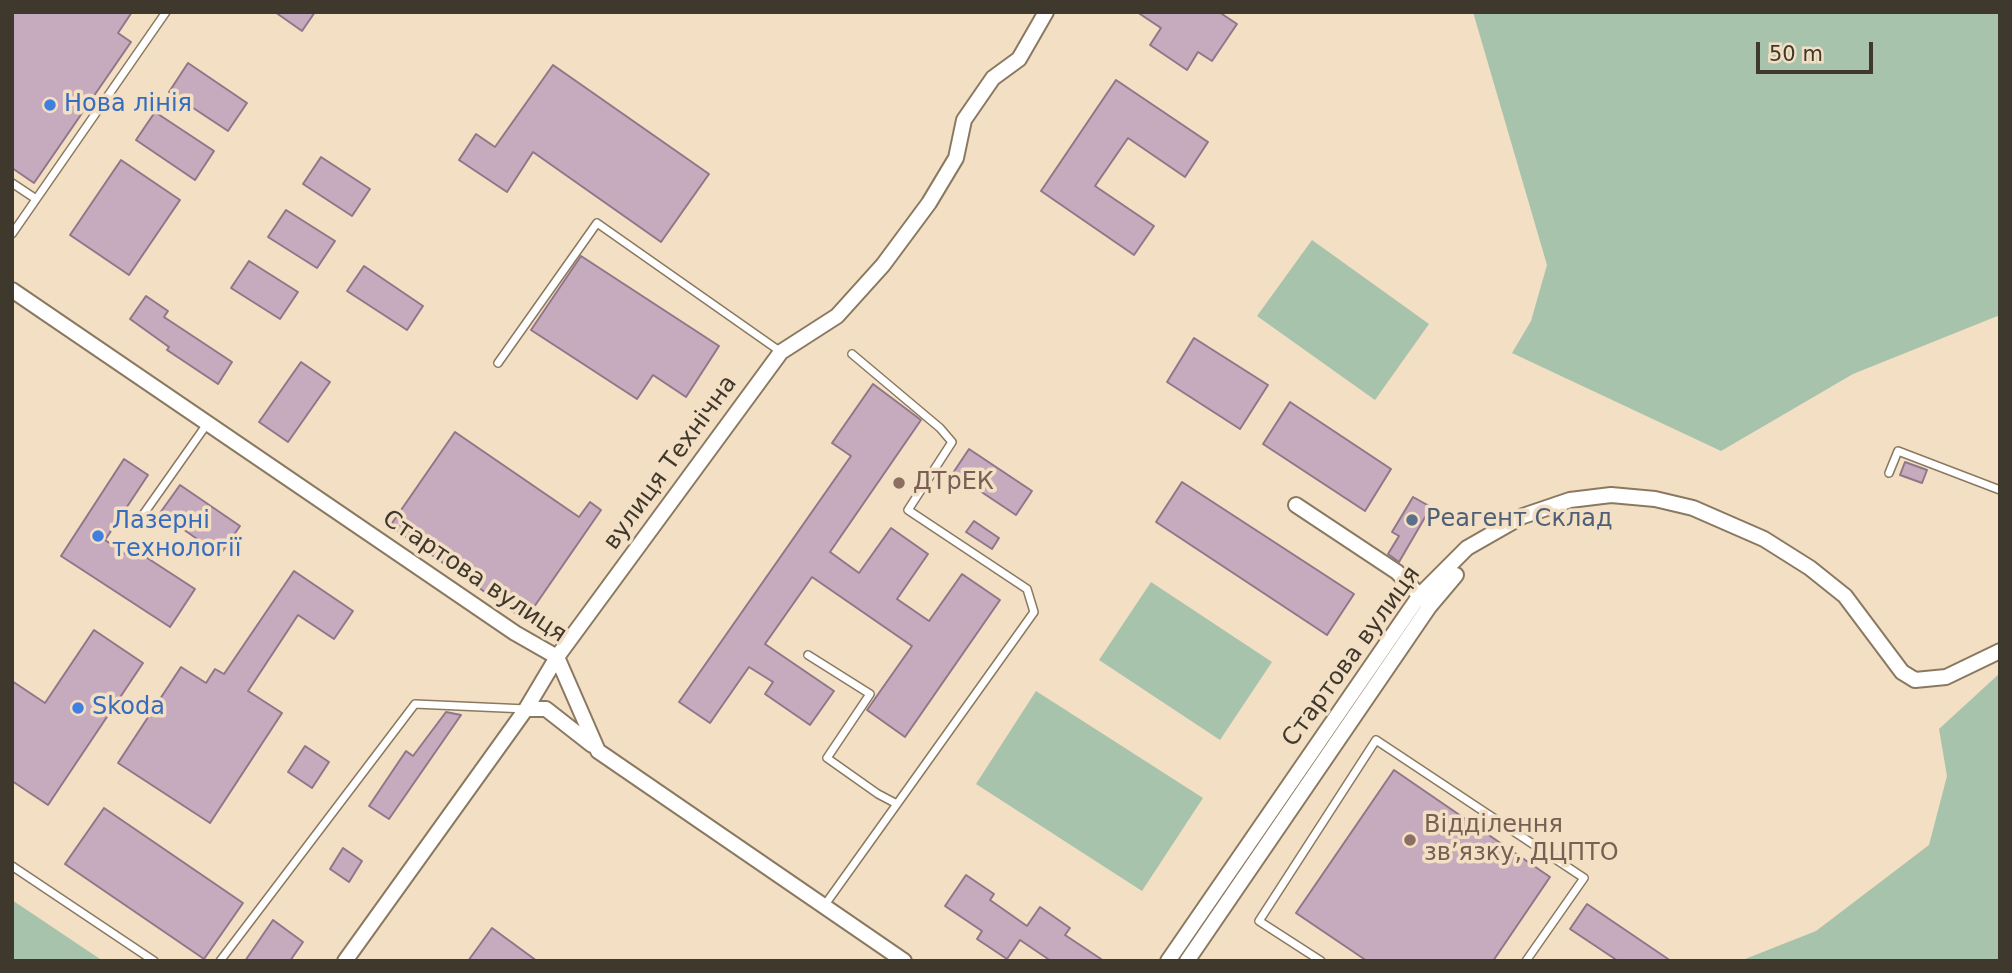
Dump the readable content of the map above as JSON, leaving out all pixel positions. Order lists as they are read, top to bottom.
{
  "streets": {
    "street": ["вулиця Технічна", "Стартова вулиця"]
  },
  "crossings": [
    ["вулиця Технічна", "Стартова вулиця"]
  ],
  "places": [
    "Нова лінія",
    "ДТрЕК",
    "Реагент Склад",
    "Лазерні технології",
    "Skoda",
    "Відділення зв’язку, ДЦПТО"
  ],
  "scale_bar": "50 m"
}
